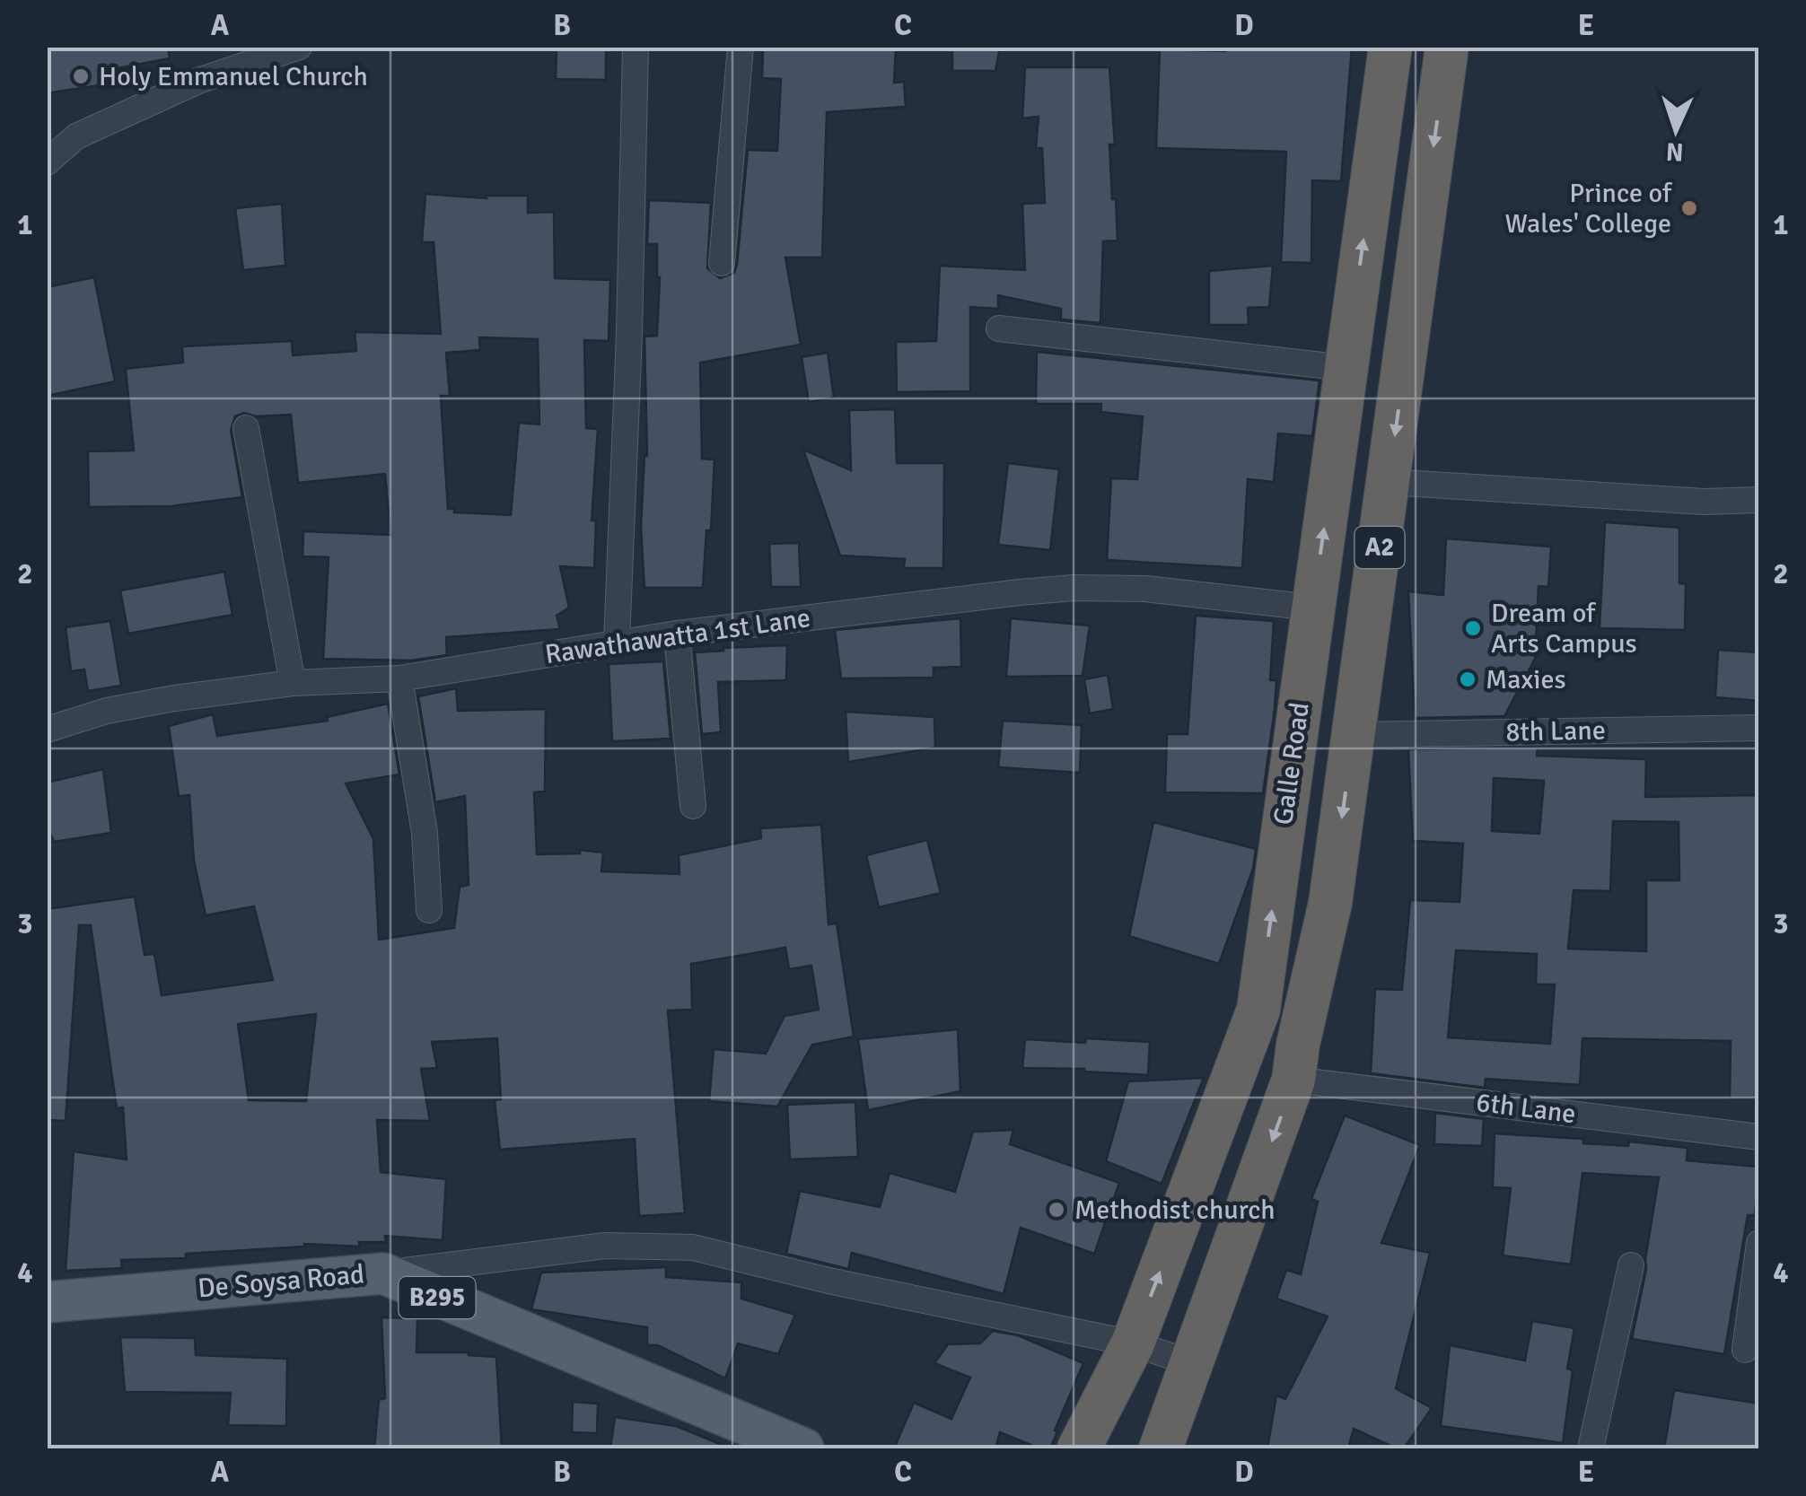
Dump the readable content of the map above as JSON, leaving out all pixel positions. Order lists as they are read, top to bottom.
{
  "streets": {
    "highway": ["A2", "Galle Road"],
    "main road": ["De Soysa Road", "B295"],
    "street": ["Rawathawatta 1st Lane", "8th Lane", "6th Lane"]
  },
  "crossings": [
    ["A2", "8th Lane"],
    ["A2", "6th Lane"],
    ["Rawathawatta 1st Lane", "Galle Road"]
  ],
  "places": [
    "Holy Emmanuel Church",
    "Prince of Wales' College",
    "Dream of Arts Campus",
    "Maxies",
    "Methodist church"
  ],
  "north": "bottom",
  "grid": {
    "columns": [
      "A",
      "B",
      "C",
      "D",
      "E"
    ],
    "rows": [
      "1",
      "2",
      "3",
      "4"
    ]
  }
}
